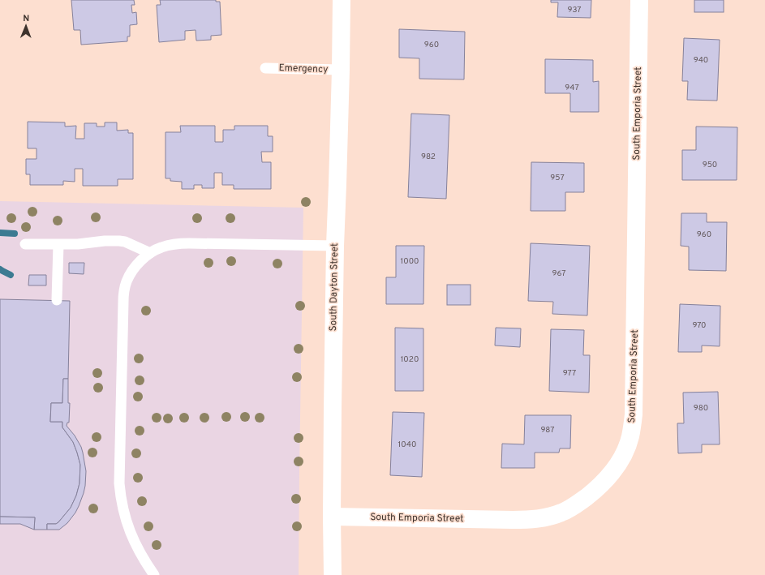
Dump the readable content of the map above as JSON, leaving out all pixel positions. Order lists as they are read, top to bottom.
{
  "streets": {
    "street": ["South Emporia Street", "South Dayton Street"],
    "lane": ["Emergency"]
  },
  "crossings": [
    ["Emergency", "South Dayton Street"],
    ["South Emporia Street", "South Dayton Street"]
  ],
  "house_numbers": [
    "937",
    "960",
    "940",
    "947",
    "982",
    "950",
    "957",
    "960",
    "1000",
    "967",
    "970",
    "1020",
    "977",
    "980",
    "987",
    "1040"
  ],
  "north": "top"
}
